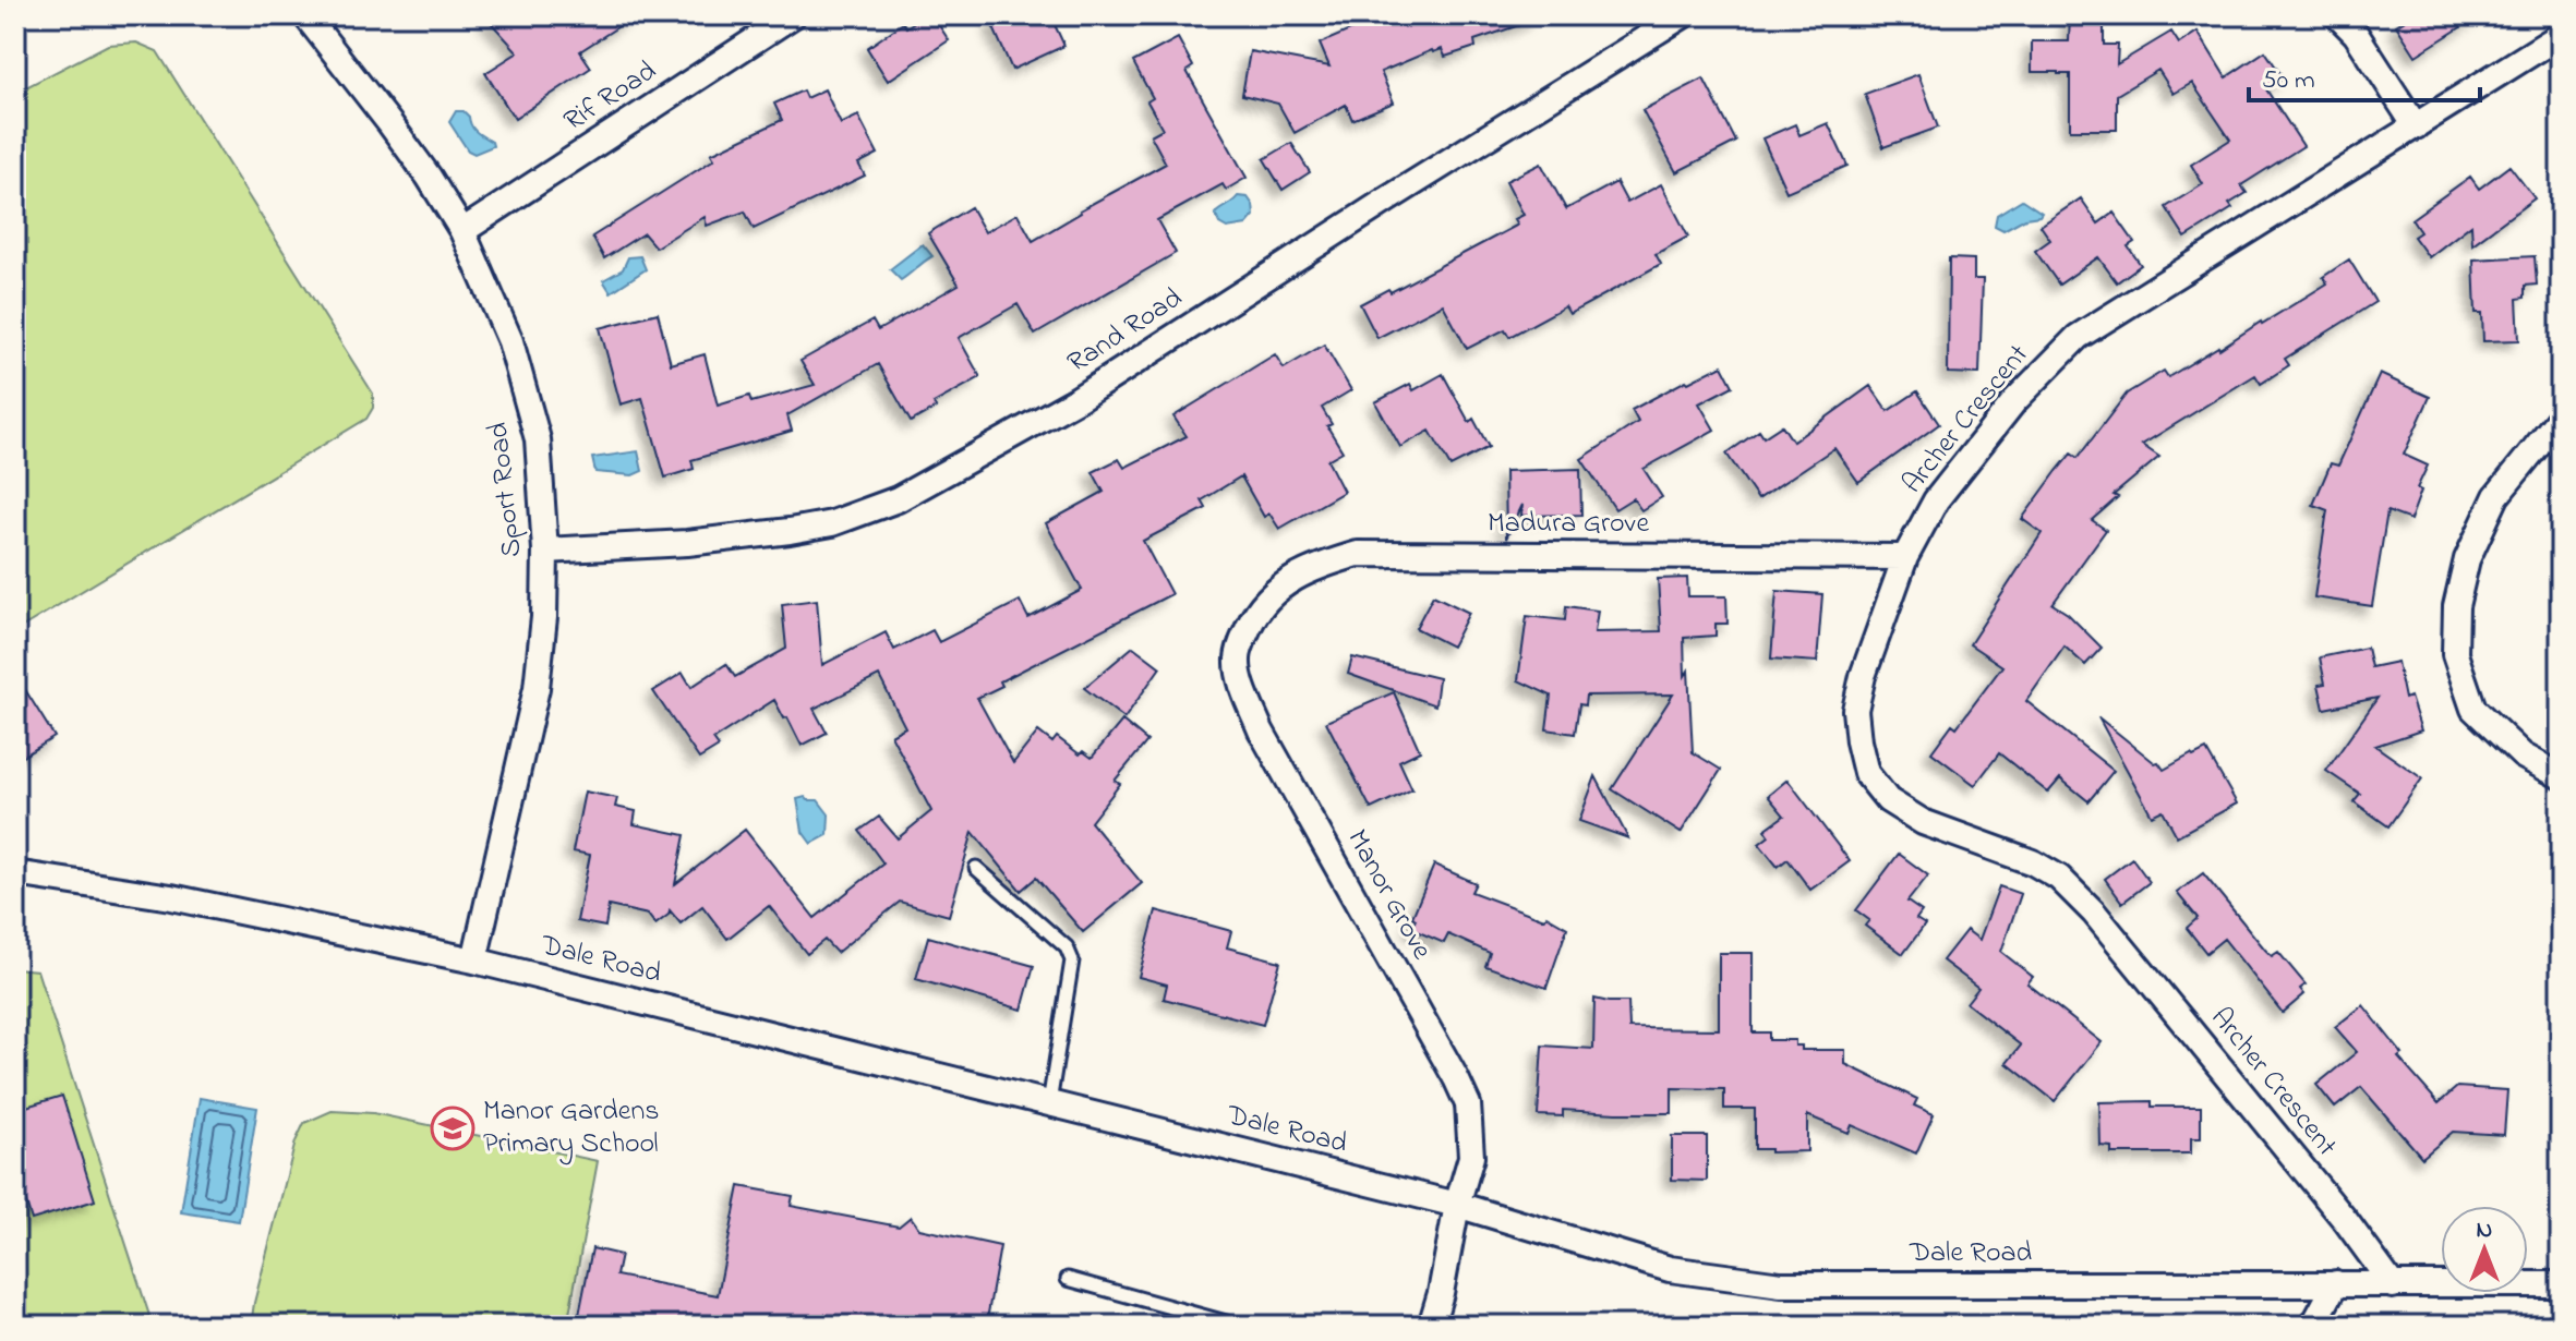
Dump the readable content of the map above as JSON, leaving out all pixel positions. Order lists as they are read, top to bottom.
{
  "streets": {
    "street": [
      "Rif Road",
      "Rand Road",
      "Archer Crescent",
      "Sport Road",
      "Madura Grove",
      "Manor Grove",
      "Dale Road"
    ]
  },
  "crossings": [
    ["Rif Road", "Sport Road"],
    ["Rand Road", "Sport Road"],
    ["Archer Crescent", "Madura Grove"],
    ["Archer Crescent", "Dale Road"],
    ["Sport Road", "Dale Road"],
    ["Madura Grove", "Manor Grove"],
    ["Manor Grove", "Dale Road"]
  ],
  "places": {
    "school or university": ["Manor Gardens Primary School"]
  },
  "scale_bar": "50 m",
  "north": "top"
}
